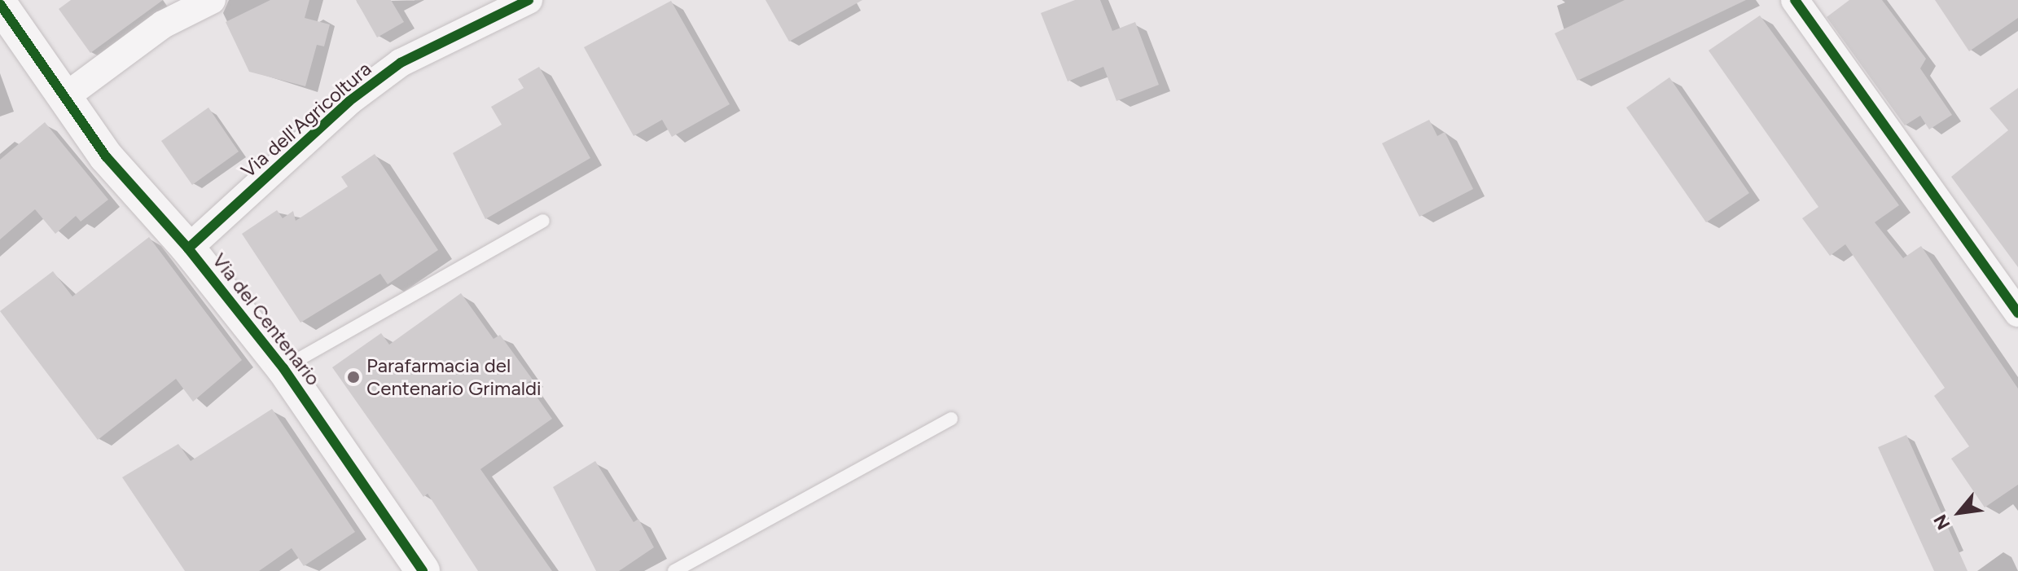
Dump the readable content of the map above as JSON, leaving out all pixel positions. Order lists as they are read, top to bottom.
{
  "streets": {
    "street": ["Via dell'Agricoltura", "Via del Centenario"]
  },
  "crossings": [
    ["Via dell'Agricoltura", "Via del Centenario"]
  ],
  "places": ["Parafarmacia del Centenario Grimaldi"],
  "north": "bottom left"
}
